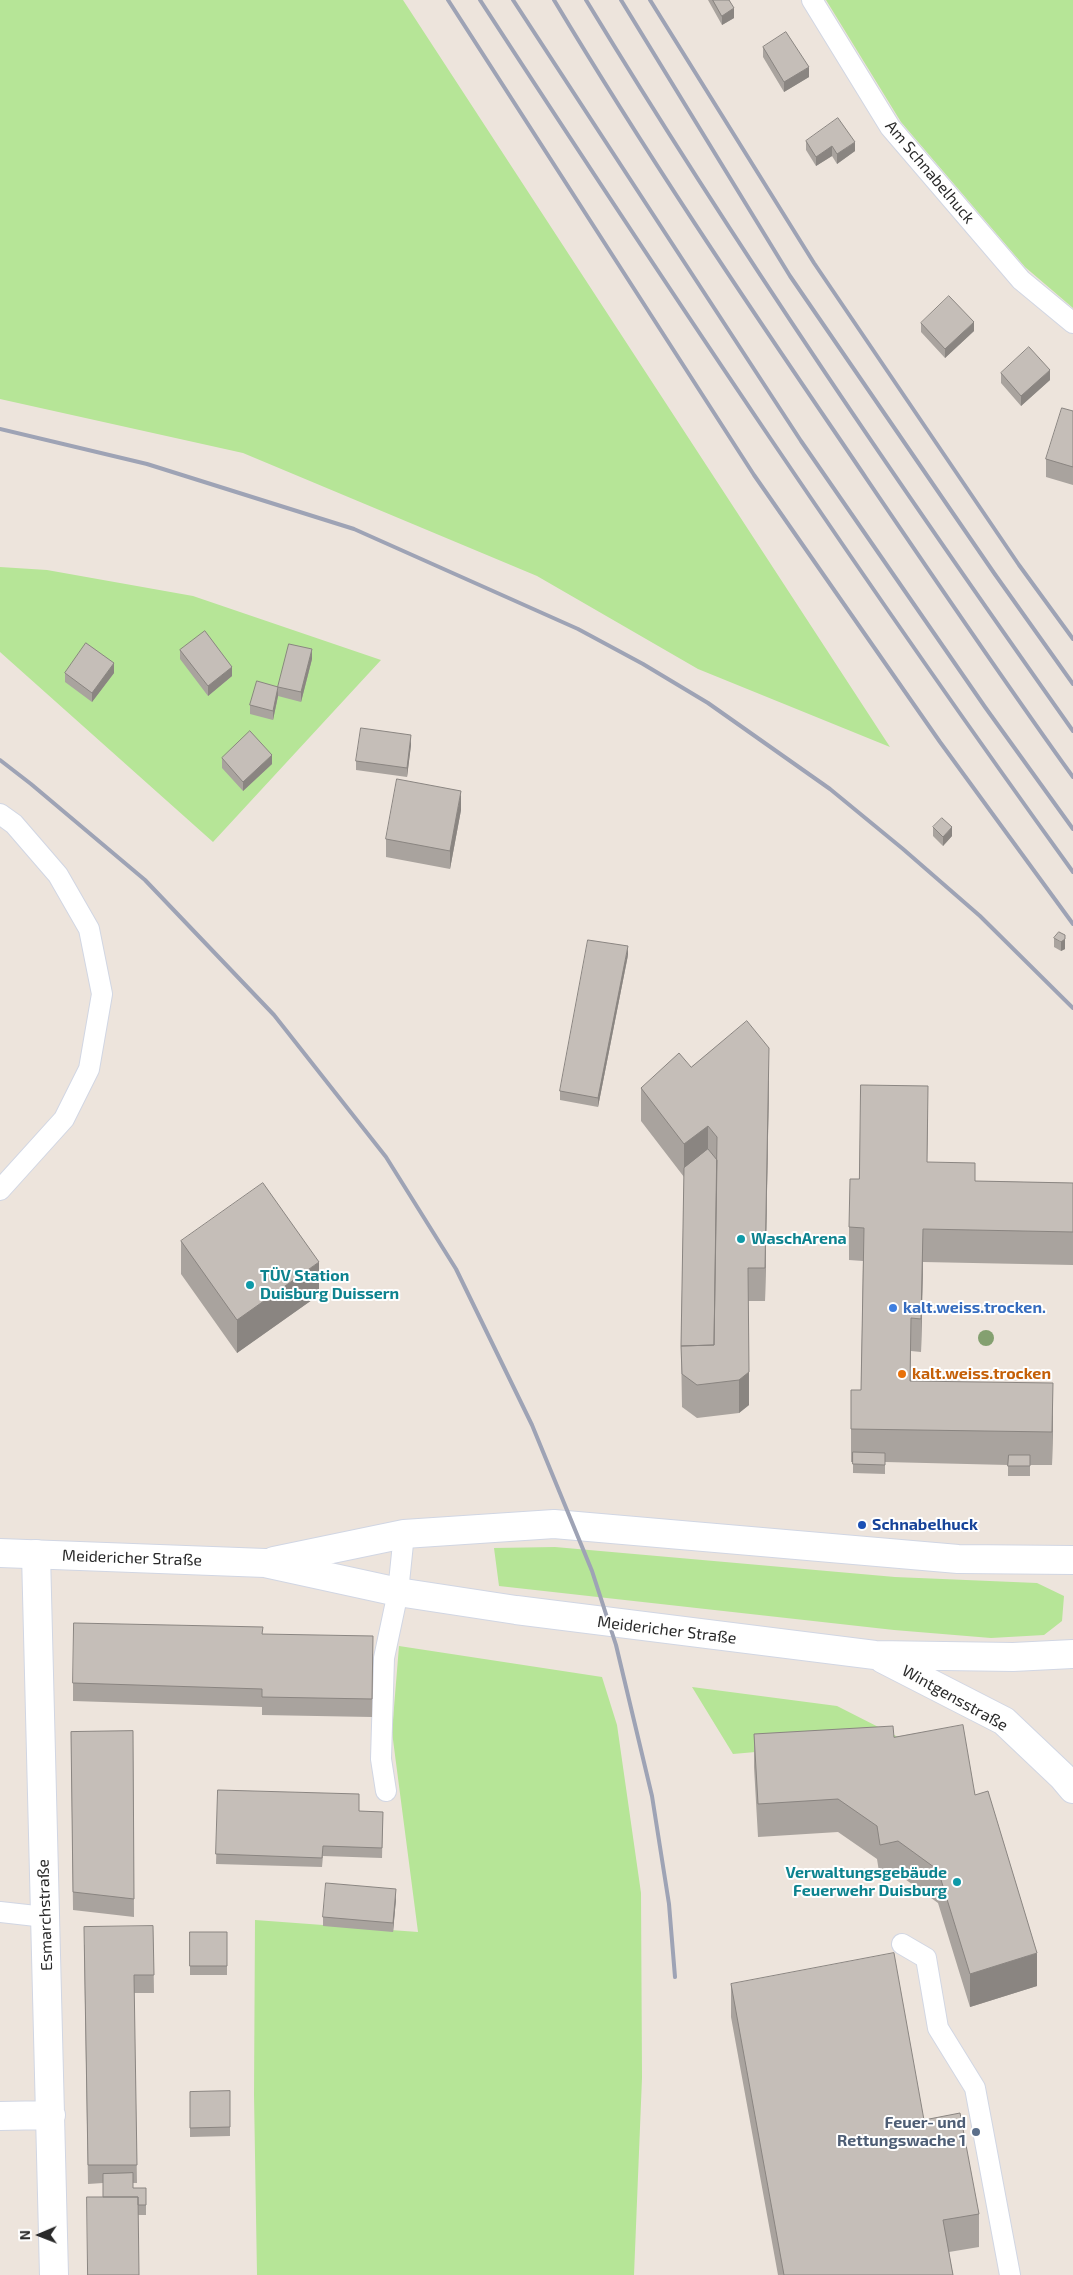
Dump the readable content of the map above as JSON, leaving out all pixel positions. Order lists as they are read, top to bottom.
{
  "streets": {
    "main road": ["Meidericher Straße", "Wintgensstraße", "Esmarchstraße"],
    "lane": ["Am Schnabelhuck"]
  },
  "crossings": [
    ["Meidericher Straße", "Wintgensstraße"],
    ["Meidericher Straße", "Esmarchstraße"]
  ],
  "places": [
    "WaschArena",
    "TÜV Station Duisburg Duissern",
    "kalt.weiss.trocken.",
    "kalt.weiss.trocken",
    "Schnabelhuck",
    "Verwaltungsgebäude Feuerwehr Duisburg",
    "Feuer- und Rettungswache 1"
  ],
  "north": "left"
}
